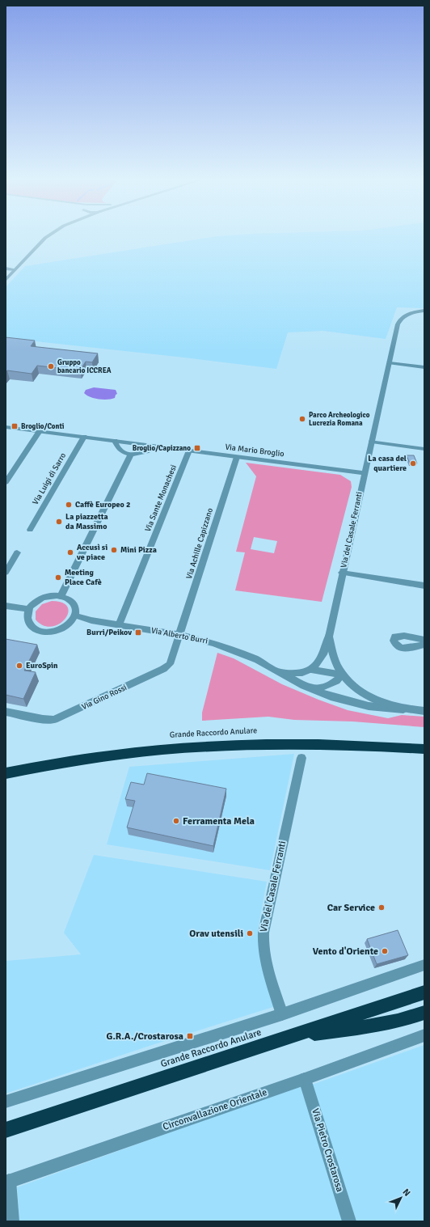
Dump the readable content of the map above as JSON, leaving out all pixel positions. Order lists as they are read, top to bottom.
{
  "streets": {
    "highway": ["Grande Raccordo Anulare"],
    "street": [
      "Via Mario Broglio",
      "Via Luigi di Sarro",
      "Via Sante Monachesi",
      "Via del Casale Ferranti",
      "Via Achille Capizzano",
      "Via Alberto Burri",
      "Via Gino Rossi",
      "Circonvallazione Orientale",
      "Via Pietro Crostarosa"
    ]
  },
  "crossings": [
    ["Via Mario Broglio", "Via Luigi di Sarro"],
    ["Via Mario Broglio", "Via Sante Monachesi"],
    ["Via Mario Broglio", "Via del Casale Ferranti"],
    ["Via Mario Broglio", "Via Achille Capizzano"],
    ["Via Sante Monachesi", "Via Alberto Burri"],
    ["Via del Casale Ferranti", "Via Alberto Burri"],
    ["Via Achille Capizzano", "Via Alberto Burri"],
    ["Via Achille Capizzano", "Via Gino Rossi"],
    ["Via Alberto Burri", "Via Gino Rossi"],
    ["Circonvallazione Orientale", "Via Pietro Crostarosa"]
  ],
  "places": {
    "other": [
      "Gruppo bancario ICCREA",
      "Parco Archeologico Lucrezia Romana",
      "La casa del quartiere",
      "Caffè Europeo 2",
      "La piazzetta da Massimo",
      "Mini Pizza",
      "Accusì si ve piace",
      "Meeting Place Cafè",
      "EuroSpin",
      "Ferramenta Mela",
      "Car Service",
      "Orav utensili",
      "Vento d'Oriente"
    ],
    "transit": [
      "Broglio/Conti",
      "Broglio/Capizzano",
      "Burri/Peikov",
      "G.R.A./Crostarosa"
    ]
  },
  "north": "top right"
}
